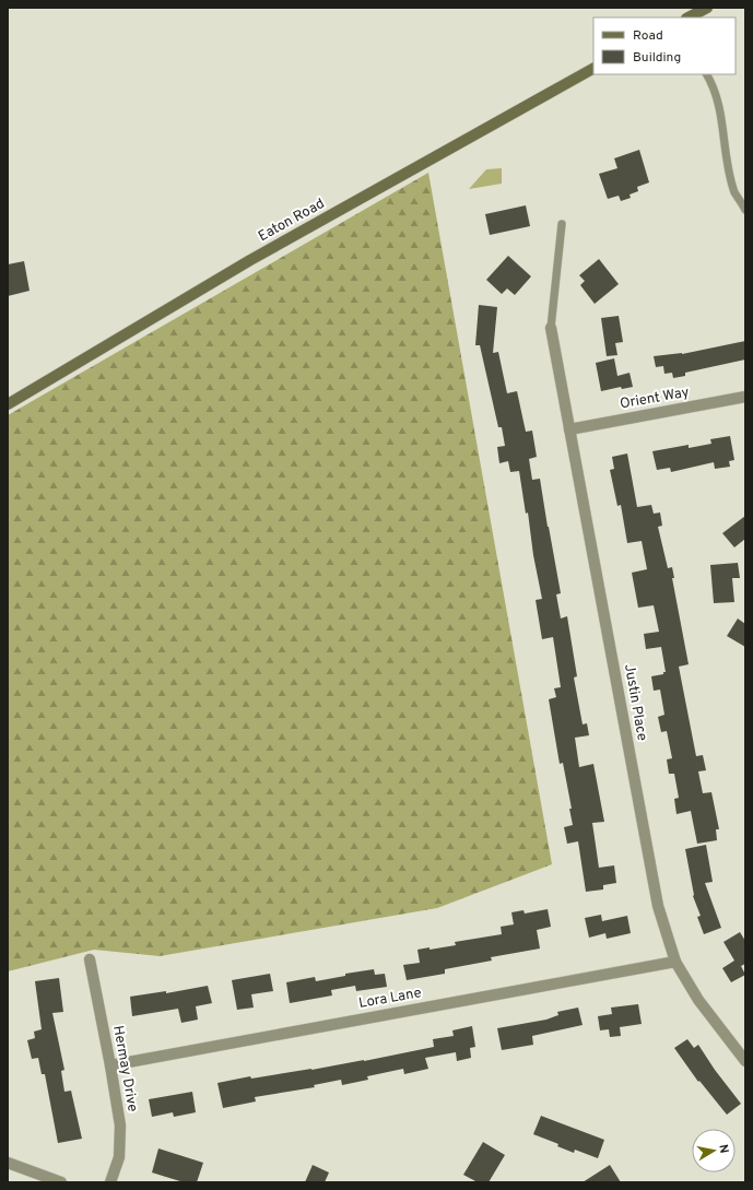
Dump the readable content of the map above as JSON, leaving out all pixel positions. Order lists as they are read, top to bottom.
{
  "streets": {
    "street": [
      "Eaton Road",
      "Orient Way",
      "Justin Place",
      "Lora Lane",
      "Hermay Drive"
    ]
  },
  "crossings": [
    ["Orient Way", "Justin Place"],
    ["Justin Place", "Lora Lane"],
    ["Lora Lane", "Hermay Drive"]
  ],
  "legend": ["Road", "Building"],
  "north": "right"
}
